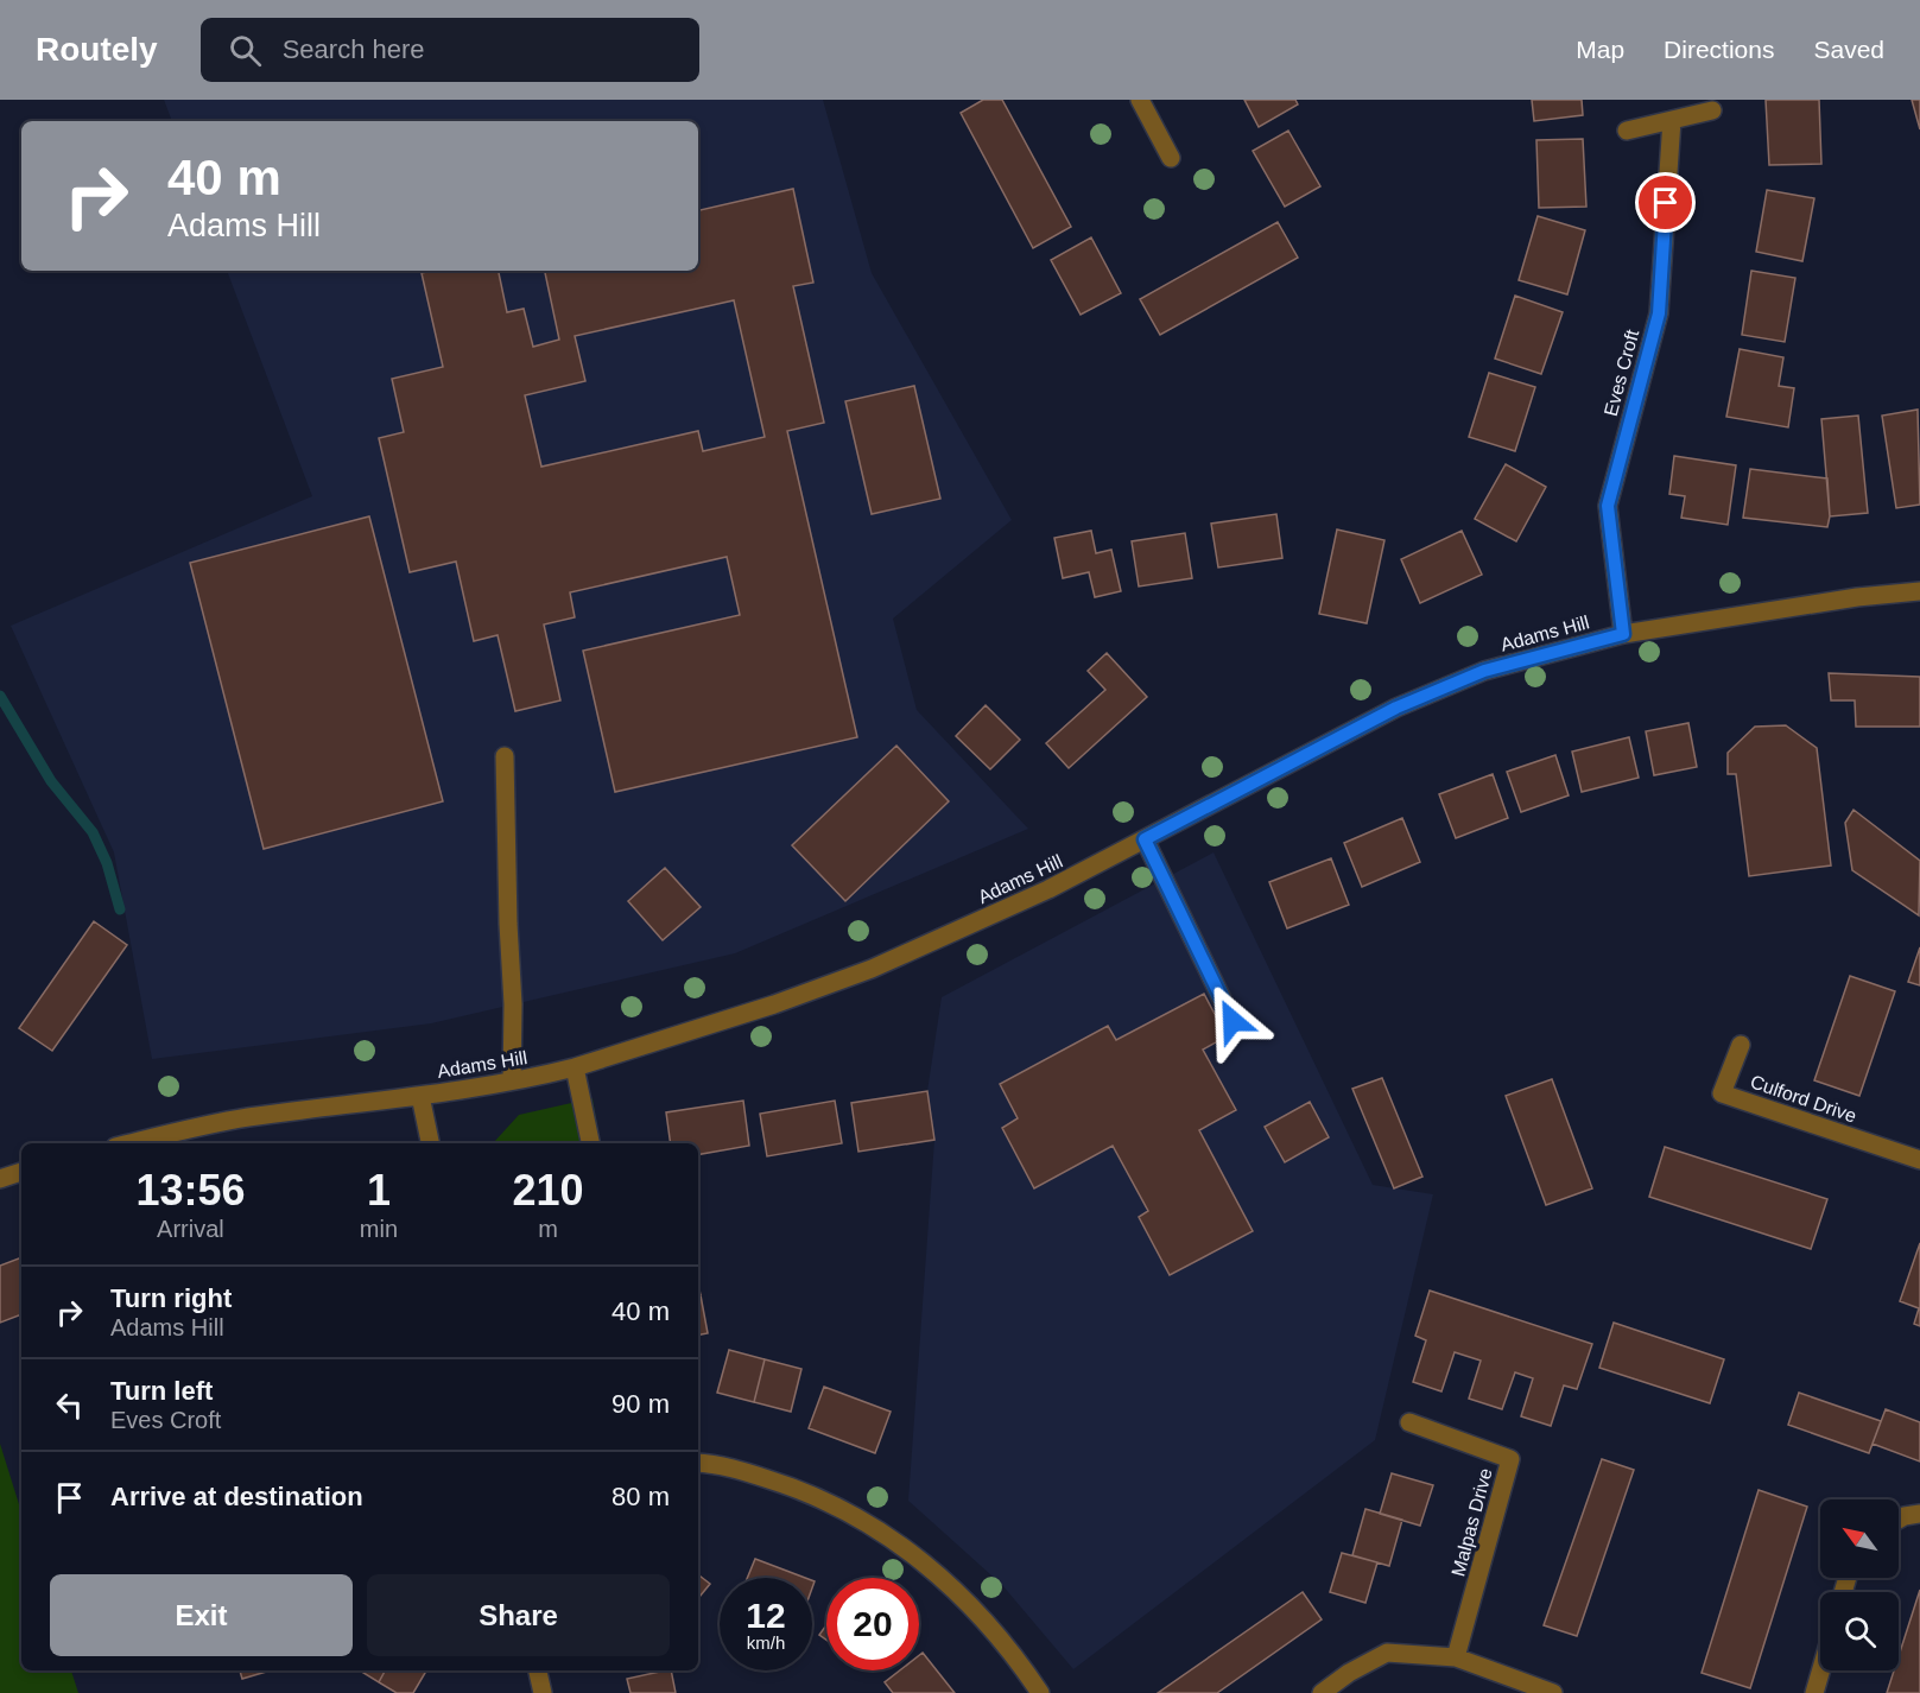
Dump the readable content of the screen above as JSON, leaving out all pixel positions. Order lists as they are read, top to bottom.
{
  "streets": {
    "street": [
      "Eves Croft",
      "Adams Hill",
      "Culford Drive",
      "Malpas Drive"
    ]
  },
  "crossings": [
    ["Eves Croft", "Adams Hill"]
  ],
  "north": "top left",
  "page": {
    "header": "Routely",
    "search": "Search here",
    "nav": ["Map", "Directions", "Saved"],
    "turn": ["40 m", "Adams Hill"],
    "eta": [
      "13:56",
      "Arrival",
      "1",
      "min",
      "210",
      "m"
    ],
    "list": [
      {
        "name": "Turn right",
        "note": "Adams Hill",
        "value": "40 m"
      },
      {
        "name": "Turn left",
        "note": "Eves Croft",
        "value": "90 m"
      },
      {
        "name": "Arrive at destination",
        "value": "80 m"
      }
    ],
    "buttons": ["Exit", "Share"],
    "speed": "12 km/h",
    "limit": "20"
  }
}
